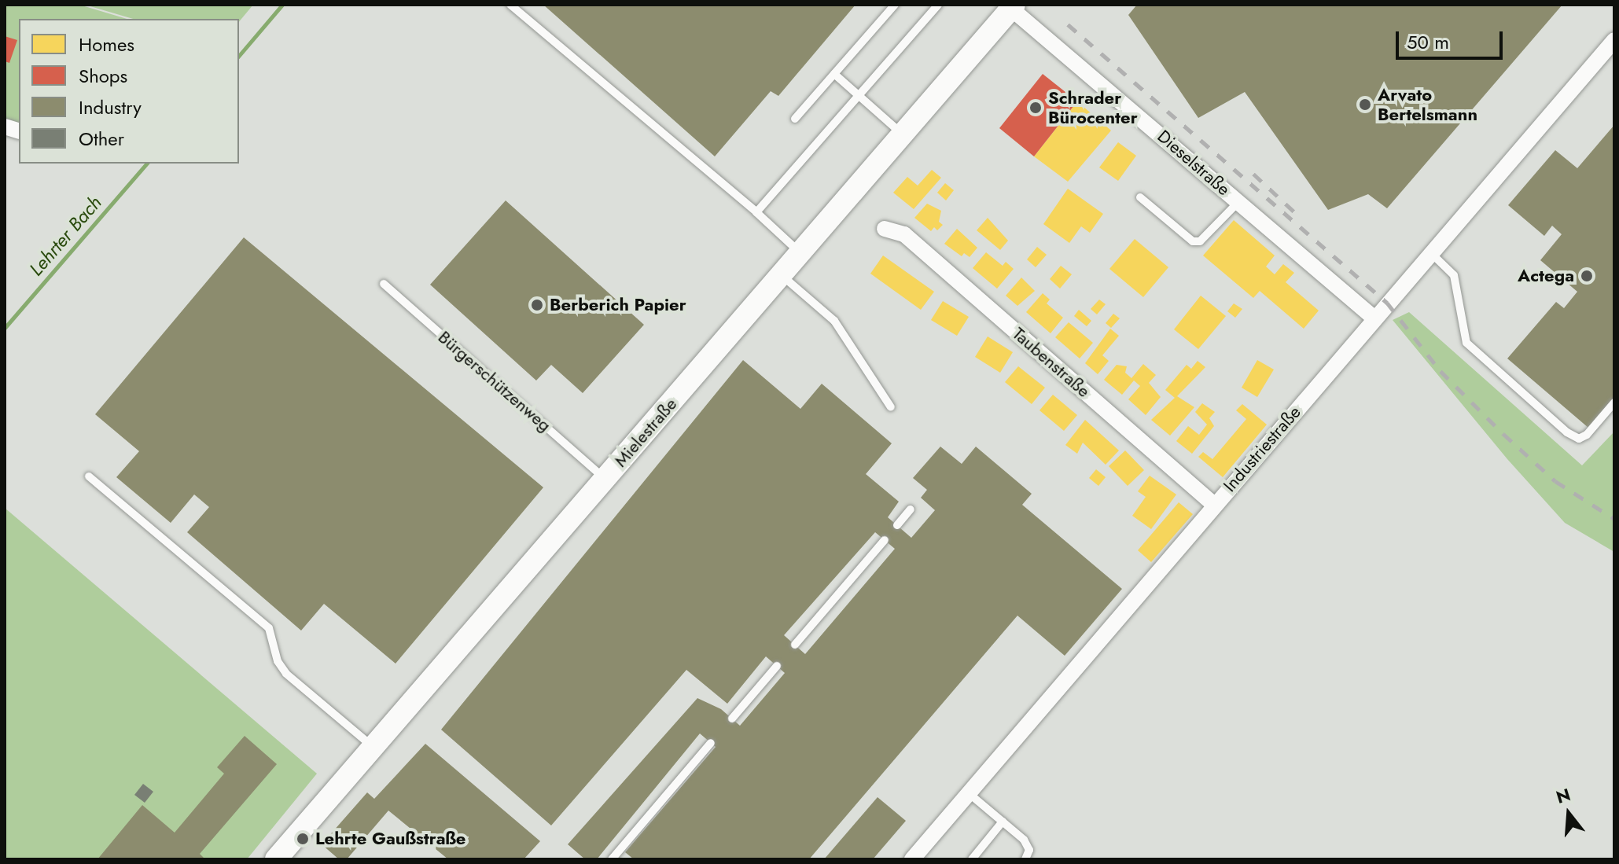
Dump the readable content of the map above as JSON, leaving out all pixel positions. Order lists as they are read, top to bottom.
{
  "streets": {
    "street": [
      "Dieselstraße",
      "Taubenstraße",
      "Mielestraße",
      "Industriestraße"
    ],
    "lane": ["Bürgerschützenweg"]
  },
  "crossings": [
    ["Dieselstraße", "Mielestraße"],
    ["Dieselstraße", "Industriestraße"],
    ["Taubenstraße", "Industriestraße"],
    ["Bürgerschützenweg", "Mielestraße"]
  ],
  "water": ["Lehrter Bach"],
  "places": [
    "Arvato Bertelsmann",
    "Schrader Bürocenter",
    "Actega",
    "Berberich Papier",
    "Lehrte Gaußstraße"
  ],
  "legend": [
    "Homes",
    "Shops",
    "Industry",
    "Other"
  ],
  "scale_bar": "50 m",
  "north": "top"
}
